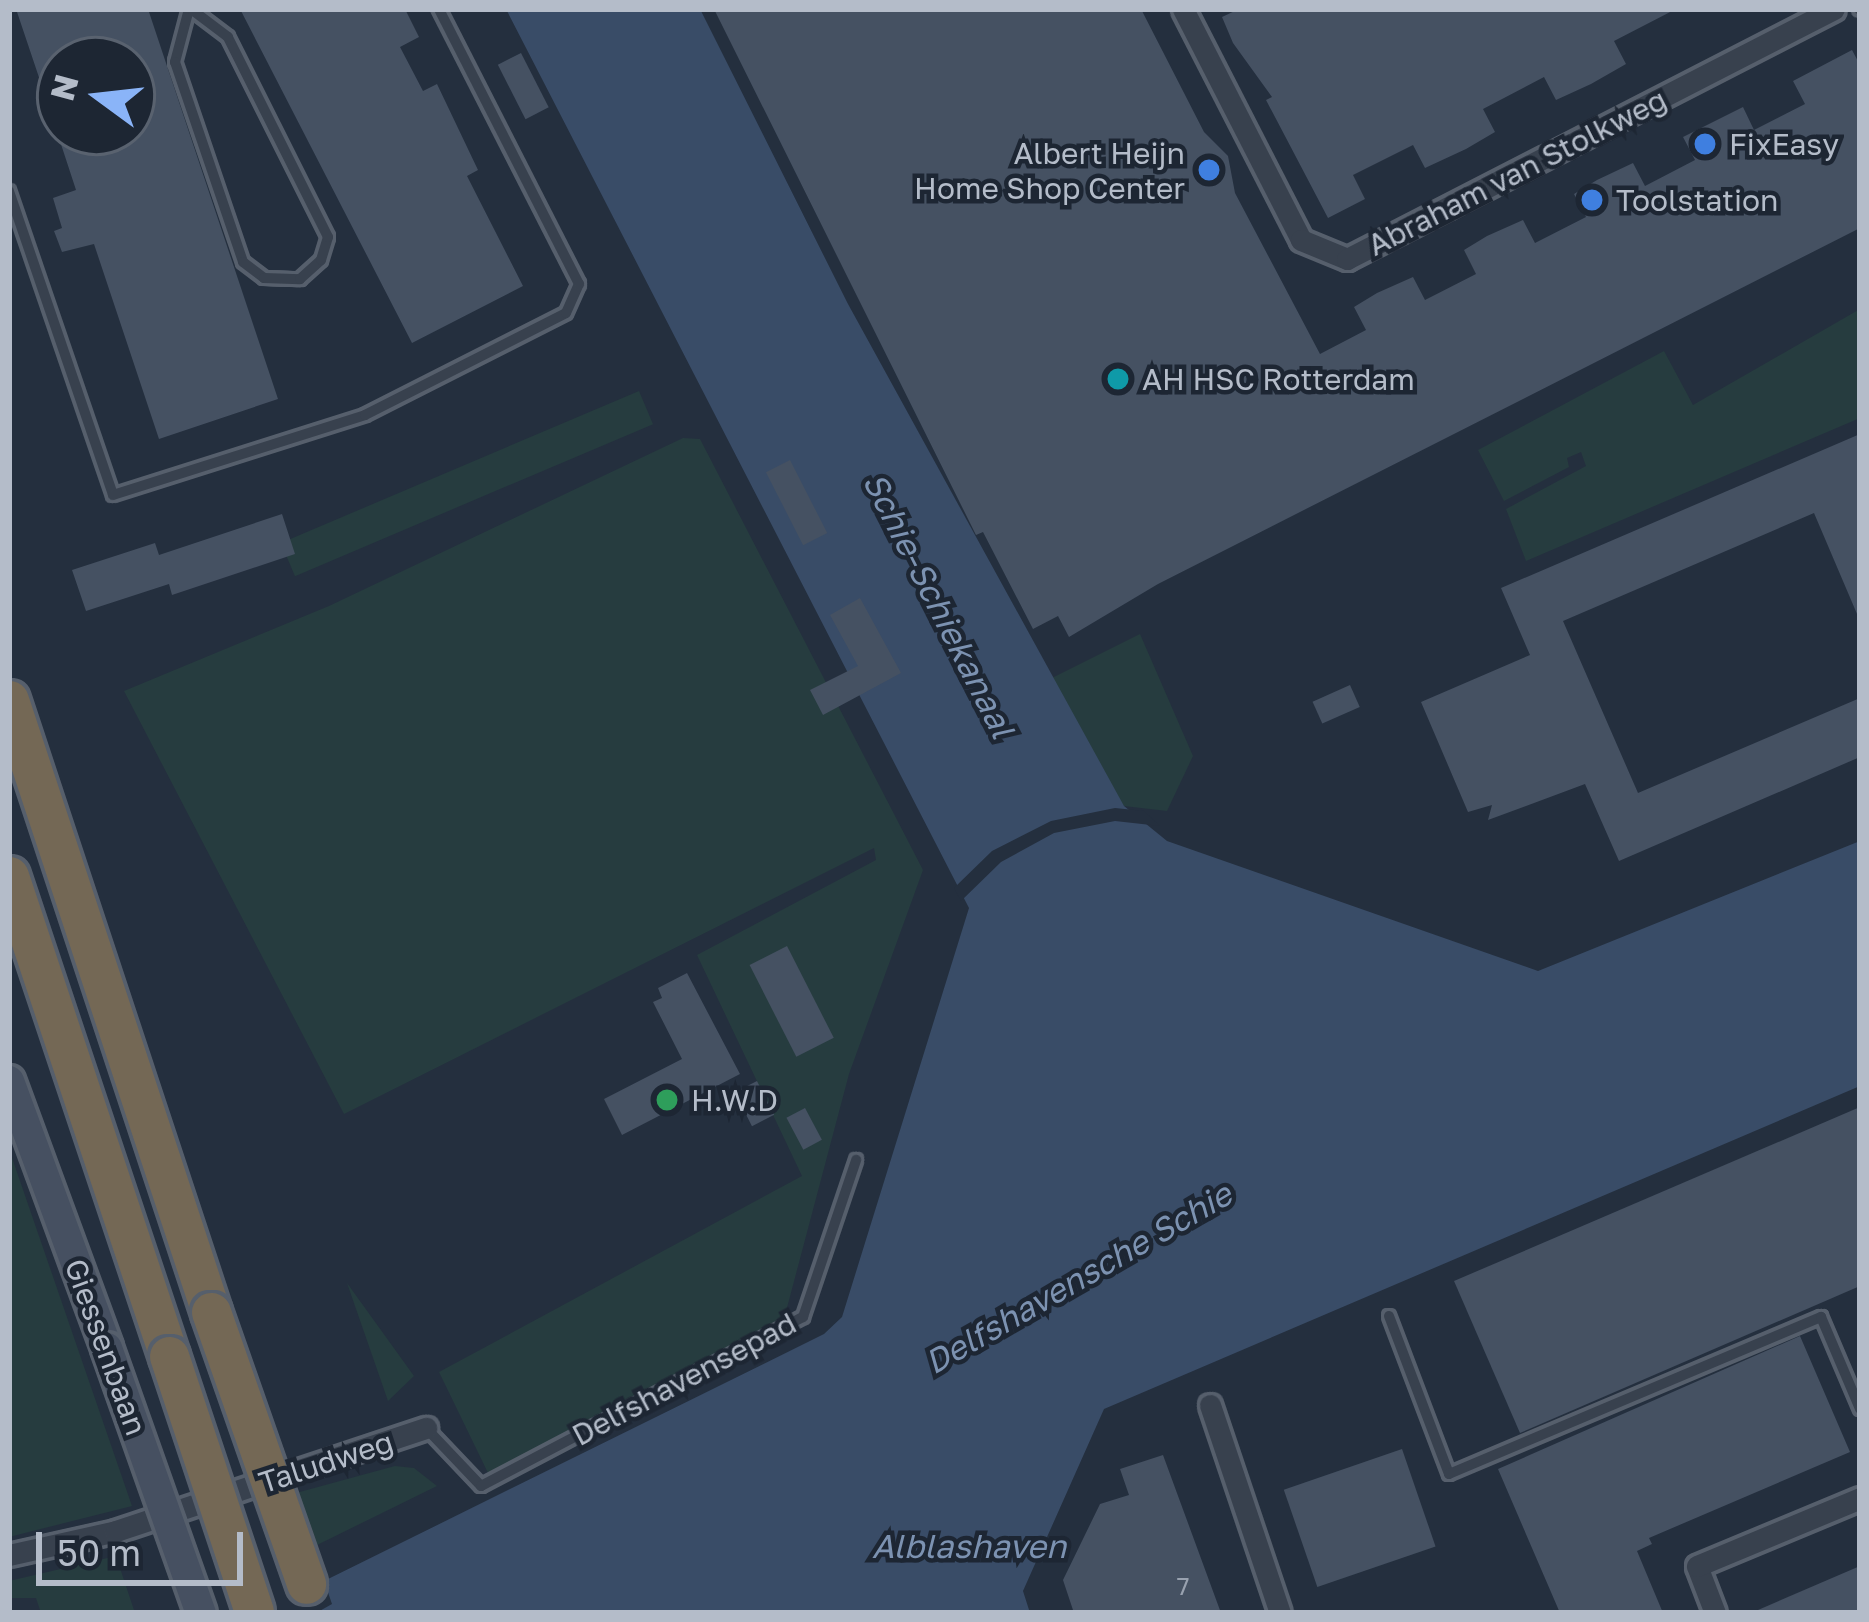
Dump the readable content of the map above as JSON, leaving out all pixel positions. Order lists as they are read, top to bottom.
{
  "streets": {
    "street": ["Abraham van Stolkweg", "Giessenbaan", "Taludweg"],
    "lane": ["Delfshavensepad"]
  },
  "crossings": [
    ["Delfshavensepad", "Taludweg"]
  ],
  "water": ["Schie-Schiekanaal", "Delfshavensche Schie", "Alblashaven"],
  "places": [
    "FixEasy",
    "Albert Heijn Home Shop Center",
    "Toolstation",
    "AH HSC Rotterdam",
    "H.W.D"
  ],
  "house_numbers": ["7"],
  "scale_bar": "50 m",
  "north": "left"
}
